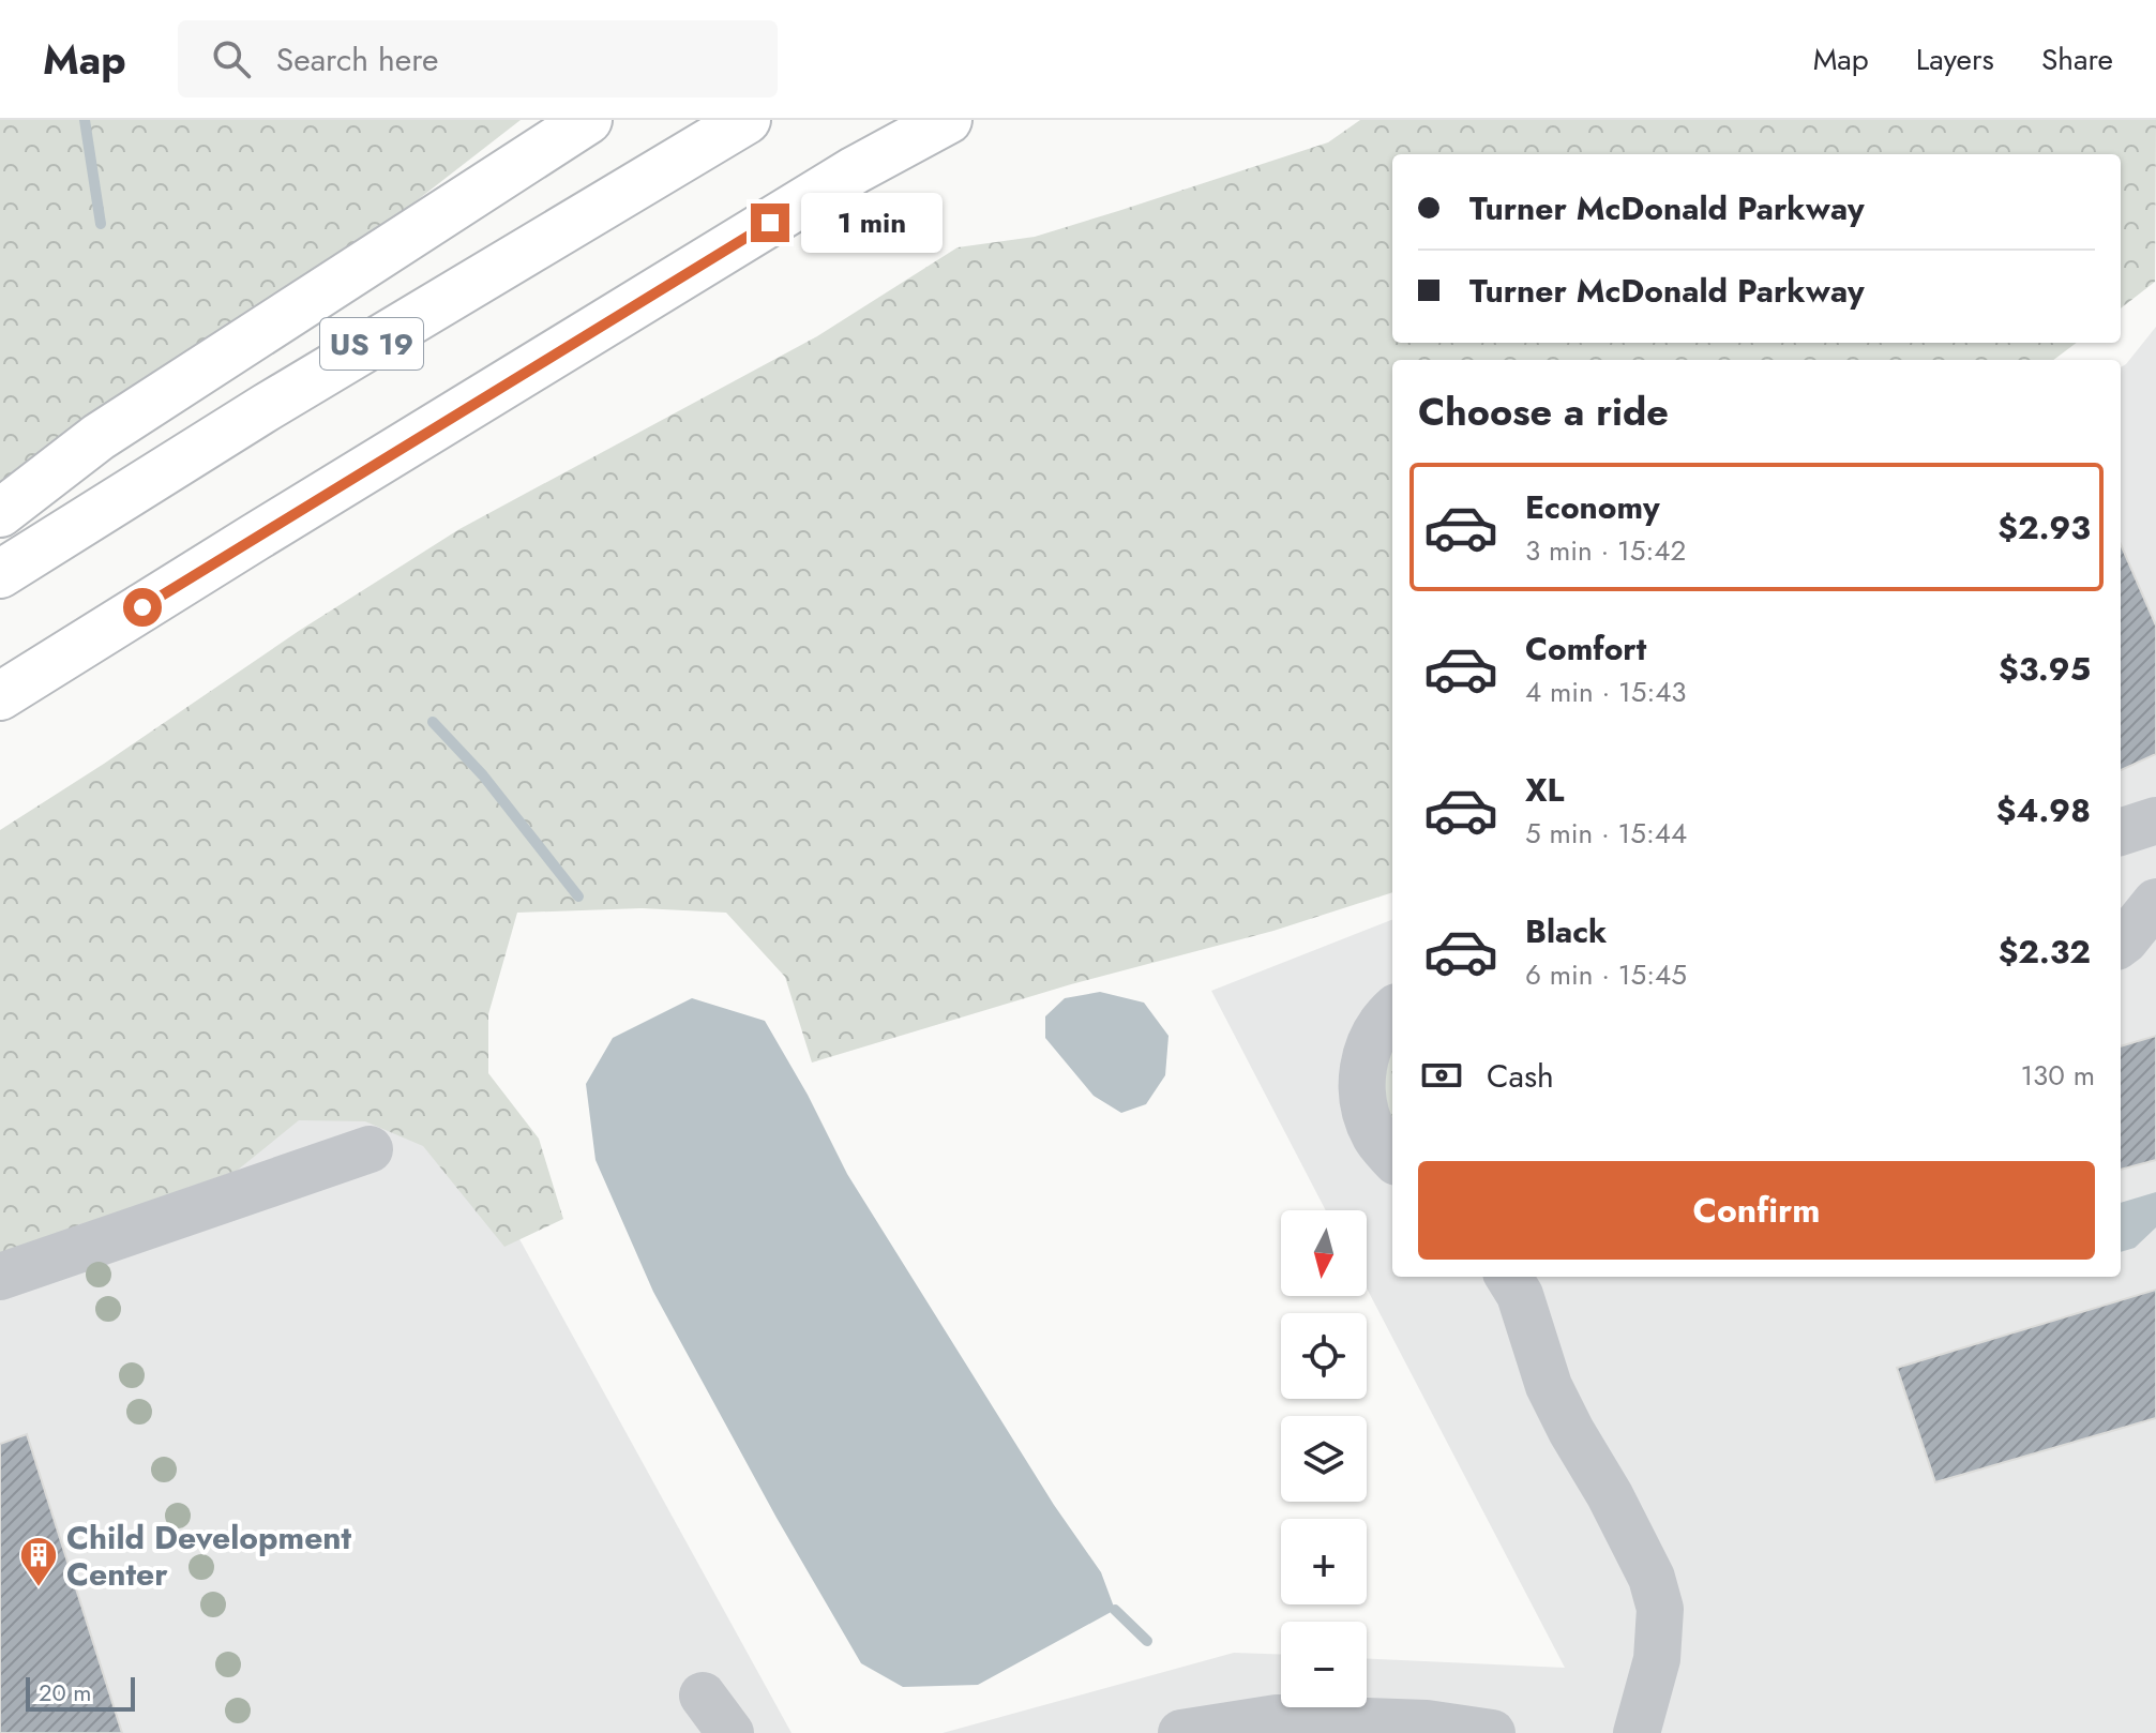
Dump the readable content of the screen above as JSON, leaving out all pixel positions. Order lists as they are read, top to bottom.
{
  "streets": {
    "highway": ["US 19"]
  },
  "places": {
    "building": ["Child Development Center"]
  },
  "scale_bar": "20 m",
  "north": "bottom",
  "page": {
    "header": "Map",
    "search": "Search here",
    "nav": ["Map", "Layers", "Share"],
    "banner": ["Turner McDonald Parkway", "Turner McDonald Parkway"],
    "bubble": "1 min",
    "heading": "Choose a ride",
    "list": [
      {
        "name": "Economy",
        "note": "3 min · 15:42",
        "value": "$2.93"
      },
      {
        "name": "Comfort",
        "note": "4 min · 15:43",
        "value": "$3.95"
      },
      {
        "name": "XL",
        "note": "5 min · 15:44",
        "value": "$4.98"
      },
      {
        "name": "Black",
        "note": "6 min · 15:45",
        "value": "$2.32"
      }
    ],
    "pay": ["Cash", "130 m"],
    "buttons": "Confirm",
    "map_buttons": ["+", "−"],
    "scale": "20 m"
  }
}
